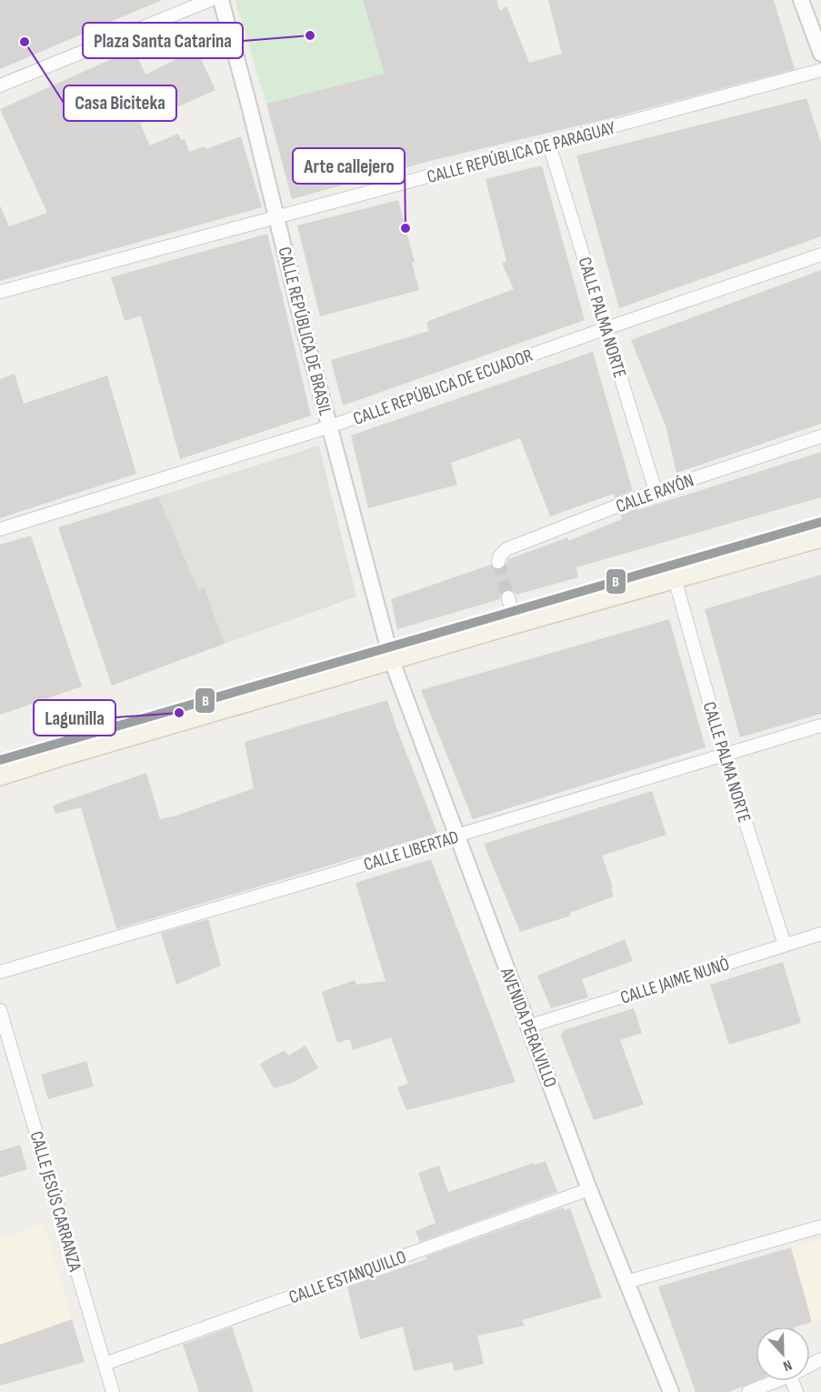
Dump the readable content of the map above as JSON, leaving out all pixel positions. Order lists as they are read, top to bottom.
{
  "streets": {
    "street": [
      "CALLE REPÚBLICA DE PARAGUAY",
      "CALLE PALMA NORTE",
      "CALLE REPÚBLICA DE BRASIL",
      "CALLE REPÚBLICA DE ECUADOR",
      "CALLE RAYÓN",
      "CALLE LIBERTAD",
      "CALLE JAIME NUNÓ",
      "AVENIDA PERALVILLO",
      "CALLE JESÚS CARRANZA",
      "CALLE ESTANQUILLO"
    ]
  },
  "crossings": [
    ["CALLE REPÚBLICA DE PARAGUAY", "CALLE PALMA NORTE"],
    ["CALLE REPÚBLICA DE PARAGUAY", "CALLE REPÚBLICA DE BRASIL"],
    ["CALLE PALMA NORTE", "CALLE REPÚBLICA DE ECUADOR"],
    ["CALLE PALMA NORTE", "CALLE RAYÓN"],
    ["CALLE PALMA NORTE", "CALLE LIBERTAD"],
    ["CALLE PALMA NORTE", "CALLE JAIME NUNÓ"],
    ["CALLE REPÚBLICA DE BRASIL", "CALLE REPÚBLICA DE ECUADOR"],
    ["CALLE REPÚBLICA DE BRASIL", "AVENIDA PERALVILLO"],
    ["CALLE LIBERTAD", "AVENIDA PERALVILLO"],
    ["CALLE JAIME NUNÓ", "AVENIDA PERALVILLO"],
    ["AVENIDA PERALVILLO", "CALLE ESTANQUILLO"],
    ["CALLE JESÚS CARRANZA", "CALLE ESTANQUILLO"]
  ],
  "places": [
    "Plaza Santa Catarina",
    "Casa Biciteka",
    "Arte callejero",
    "Lagunilla"
  ],
  "lines": ["transit line B"],
  "north": "bottom"
}
